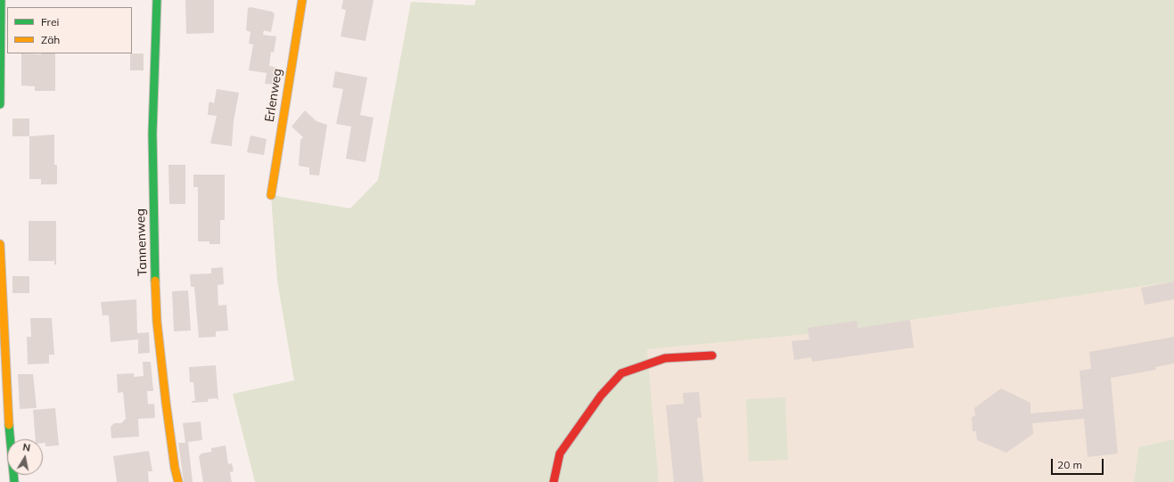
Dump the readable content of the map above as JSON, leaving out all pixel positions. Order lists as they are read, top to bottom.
{
  "streets": {
    "street": ["Erlenweg", "Tannenweg"]
  },
  "legend": ["Frei", "Zäh"],
  "scale_bar": "20 m",
  "north": "top"
}
